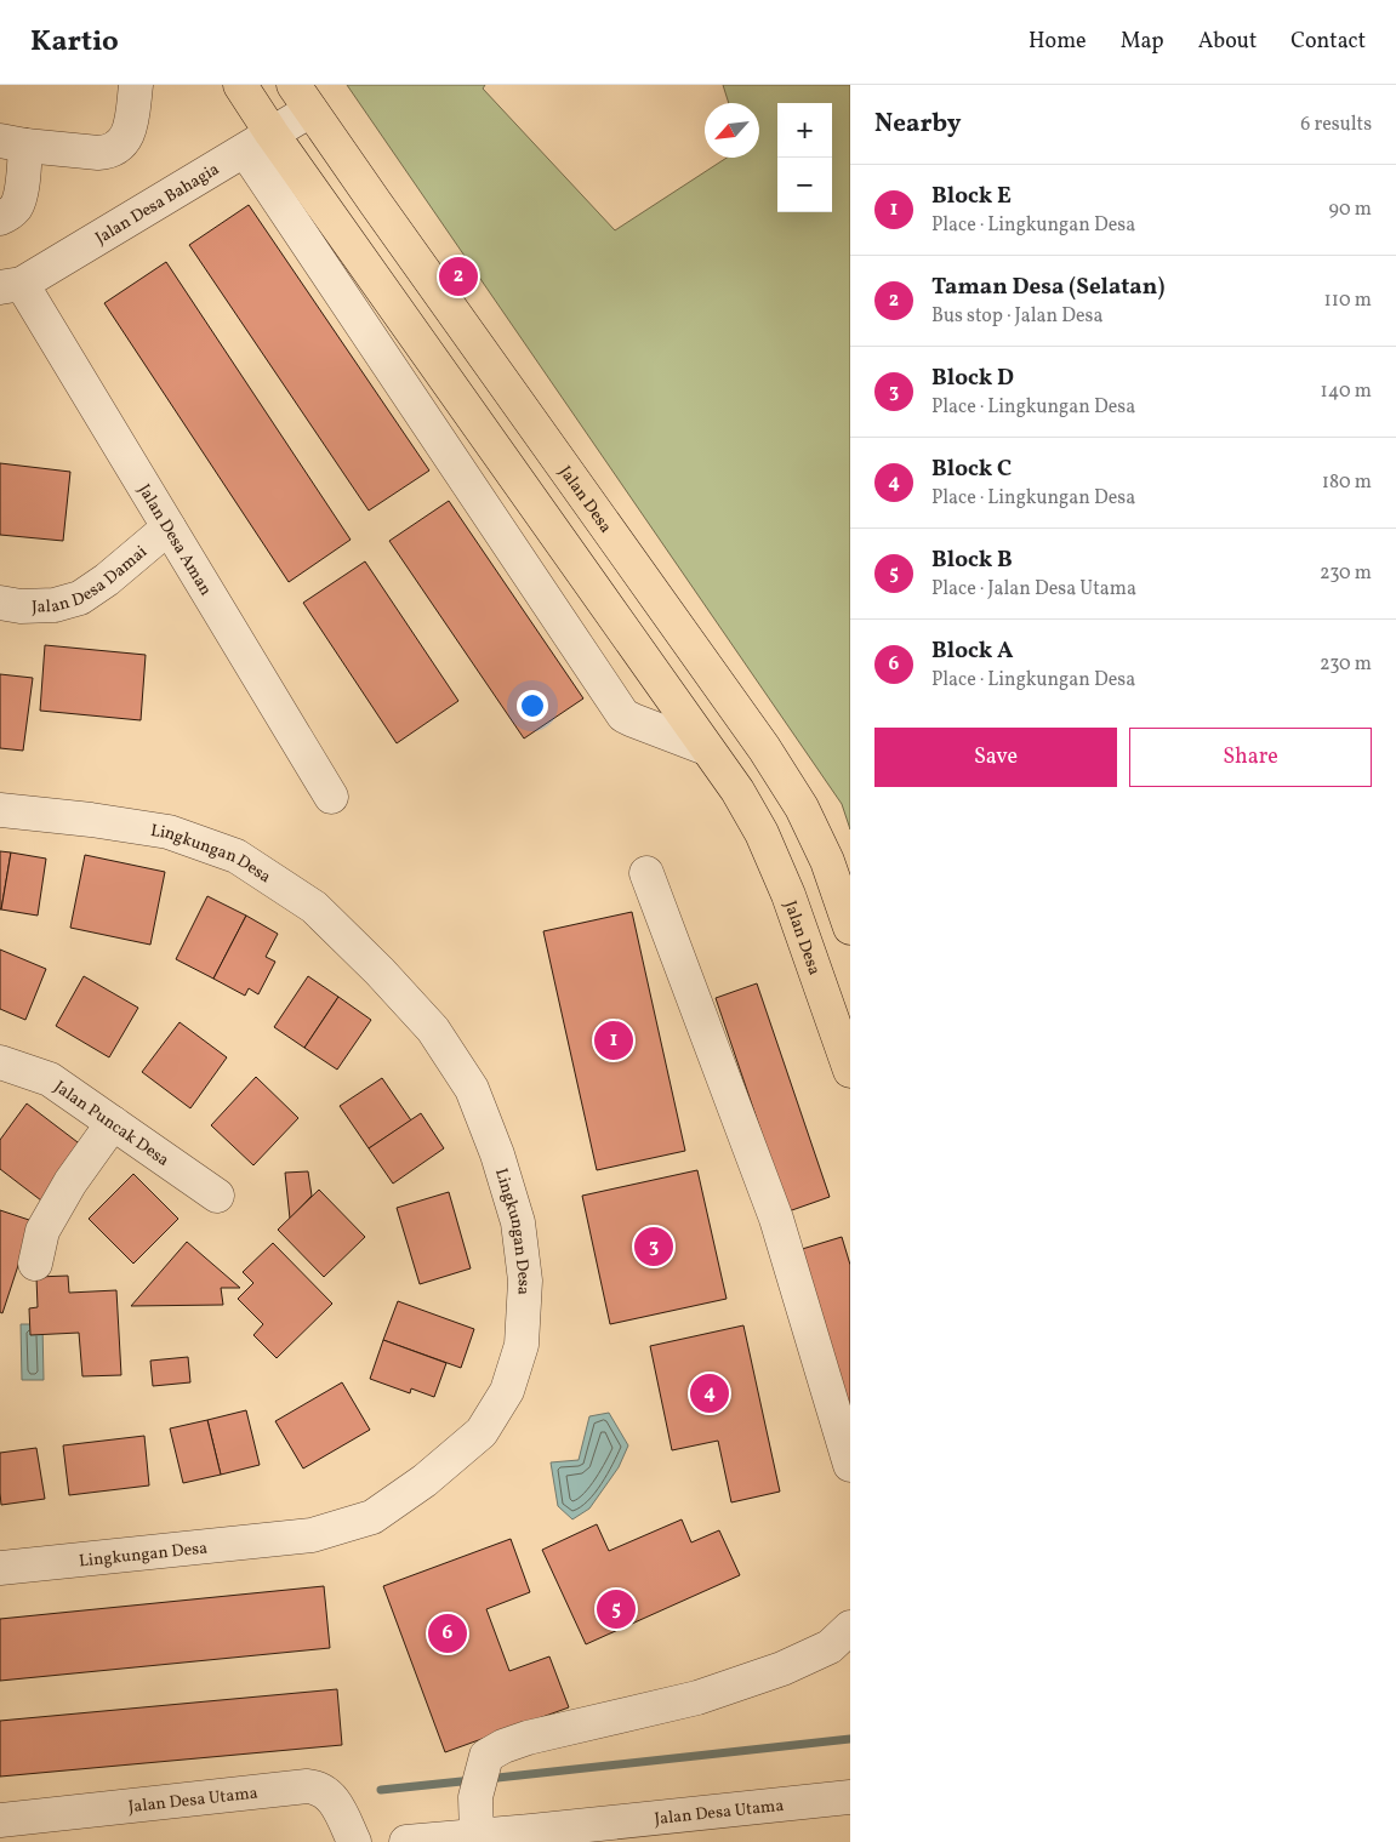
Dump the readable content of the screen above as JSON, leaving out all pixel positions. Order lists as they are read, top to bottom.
{
  "streets": {
    "main road": ["Jalan Desa"],
    "street": [
      "Jalan Desa Bahagia",
      "Jalan Desa Aman",
      "Jalan Desa Damai",
      "Lingkungan Desa",
      "Jalan Puncak Desa",
      "Jalan Desa Utama"
    ]
  },
  "crossings": [
    ["Jalan Desa Bahagia", "Jalan Desa"],
    ["Jalan Desa Bahagia", "Jalan Desa Aman"],
    ["Jalan Desa Aman", "Jalan Desa Damai"]
  ],
  "north": "bottom left",
  "page": {
    "header": "Kartio",
    "nav": [
      "Home",
      "Map",
      "About",
      "Contact"
    ],
    "heading": ["Nearby", "6 results"],
    "map_buttons": ["+", "−"],
    "list": [
      {
        "mark": "1",
        "name": "Block E",
        "note": "Place · Lingkungan Desa",
        "value": "90 m"
      },
      {
        "mark": "2",
        "name": "Taman Desa (Selatan)",
        "note": "Bus stop · Jalan Desa",
        "value": "110 m"
      },
      {
        "mark": "3",
        "name": "Block D",
        "note": "Place · Lingkungan Desa",
        "value": "140 m"
      },
      {
        "mark": "4",
        "name": "Block C",
        "note": "Place · Lingkungan Desa",
        "value": "180 m"
      },
      {
        "mark": "5",
        "name": "Block B",
        "note": "Place · Jalan Desa Utama",
        "value": "230 m"
      },
      {
        "mark": "6",
        "name": "Block A",
        "note": "Place · Lingkungan Desa",
        "value": "230 m"
      }
    ],
    "pins": [
      "2",
      "1",
      "3",
      "4",
      "5",
      "6"
    ],
    "buttons": ["Save", "Share"]
  }
}
